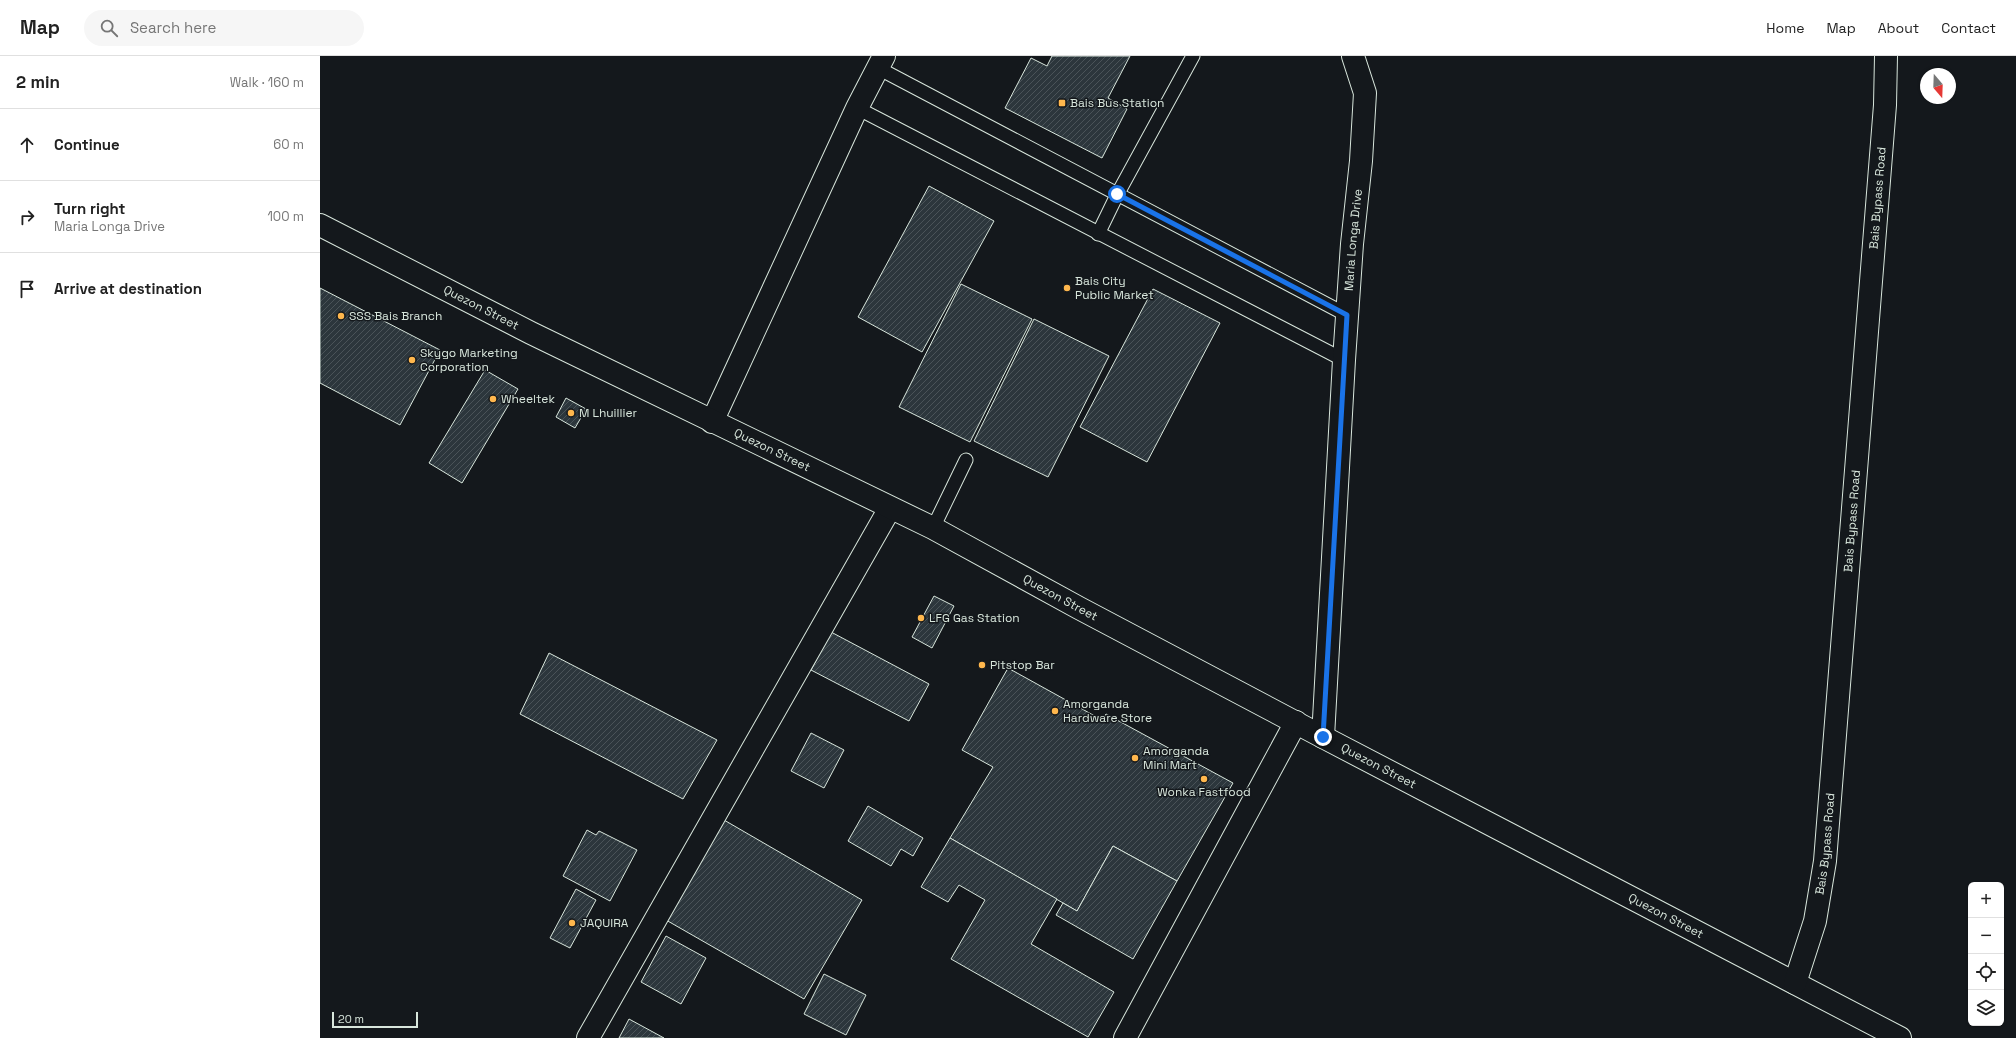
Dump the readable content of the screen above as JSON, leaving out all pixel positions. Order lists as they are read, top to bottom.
{
  "streets": {
    "main road": ["Bais Bypass Road", "Maria Longa Drive", "Quezon Street"]
  },
  "crossings": [
    ["Bais Bypass Road", "Quezon Street"],
    ["Maria Longa Drive", "Quezon Street"]
  ],
  "places": {
    "transit": ["Bais Bus Station"],
    "other": [
      "Bais City Public Market",
      "SSS Bais Branch",
      "Skygo Marketing Corporation",
      "Wheeltek",
      "M Lhuillier",
      "LFG Gas Station",
      "Pitstop Bar",
      "Amorganda Hardware Store",
      "Amorganda Mini Mart",
      "Wonka Fastfood",
      "JAQUIRA"
    ]
  },
  "scale_bar": "20 m",
  "north": "bottom",
  "page": {
    "header": "Map",
    "search": "Search here",
    "nav": [
      "Home",
      "Map",
      "About",
      "Contact"
    ],
    "heading": ["2 min", "Walk · 160 m"],
    "list": [
      ["Continue", "60 m"],
      ["Turn right", "Maria Longa Drive", "100 m"],
      "Arrive at destination"
    ],
    "map_buttons": ["+", "−"],
    "scale": "20 m"
  }
}
